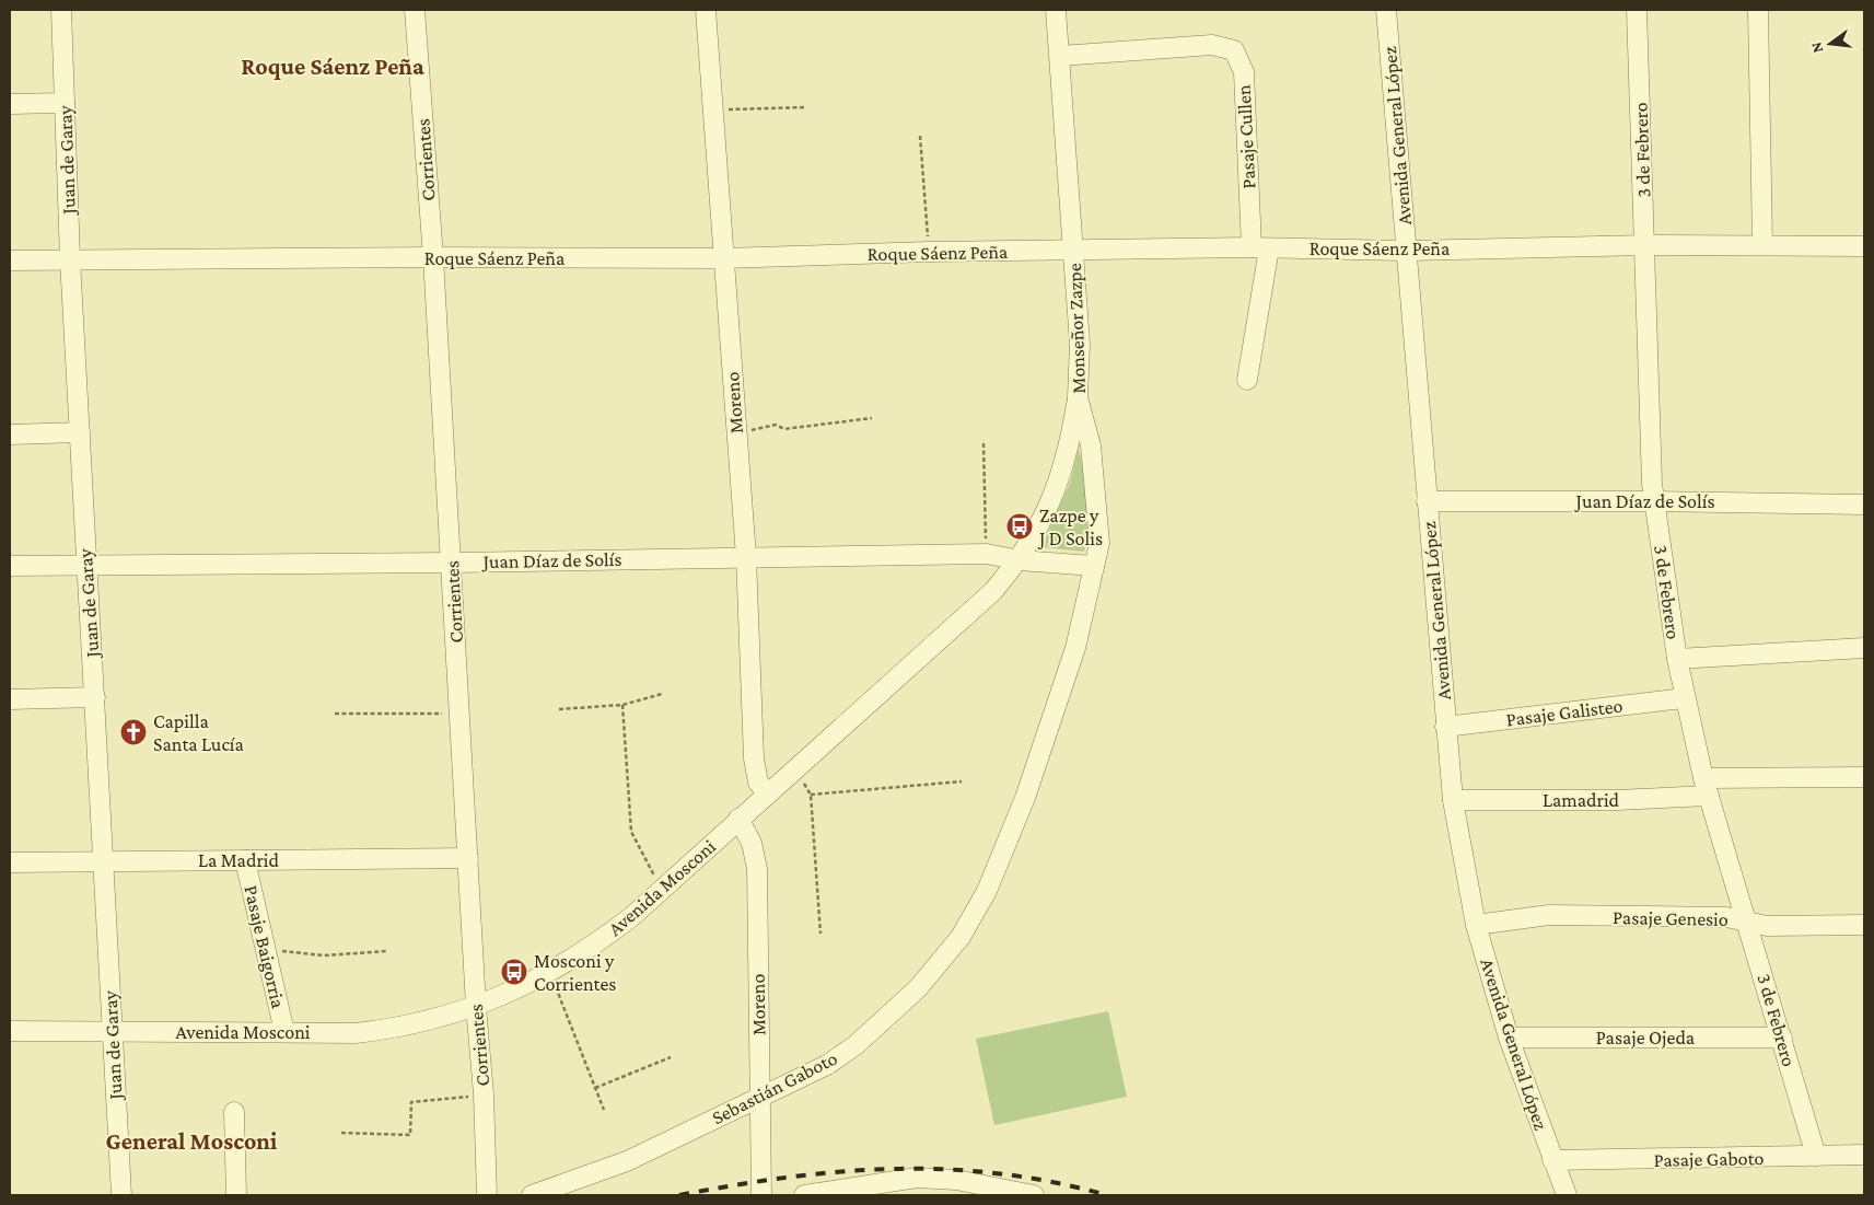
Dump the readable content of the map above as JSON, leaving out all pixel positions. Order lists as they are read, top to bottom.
{
  "streets": {
    "street": [
      "Avenida General López",
      "Pasaje Cullen",
      "3 de Febrero",
      "Juan de Garay",
      "Corrientes",
      "Roque Sáenz Peña",
      "Monseñor Zazpe",
      "Moreno",
      "Juan Díaz de Solís",
      "Pasaje Galisteo",
      "Lamadrid",
      "La Madrid",
      "Avenida Mosconi",
      "Pasaje Genesio",
      "Pasaje Baigorria",
      "Pasaje Ojeda",
      "Sebastián Gaboto",
      "Pasaje Gaboto"
    ]
  },
  "crossings": [
    ["Avenida General López", "Roque Sáenz Peña"],
    ["Avenida General López", "Juan Díaz de Solís"],
    ["Avenida General López", "Pasaje Galisteo"],
    ["Avenida General López", "Lamadrid"],
    ["Avenida General López", "Pasaje Genesio"],
    ["Avenida General López", "Pasaje Ojeda"],
    ["Avenida General López", "Pasaje Gaboto"],
    ["Pasaje Cullen", "Roque Sáenz Peña"],
    ["Pasaje Cullen", "Monseñor Zazpe"],
    ["3 de Febrero", "Roque Sáenz Peña"],
    ["3 de Febrero", "Juan Díaz de Solís"],
    ["3 de Febrero", "Pasaje Galisteo"],
    ["3 de Febrero", "Lamadrid"],
    ["3 de Febrero", "Pasaje Genesio"],
    ["3 de Febrero", "Pasaje Ojeda"],
    ["3 de Febrero", "Pasaje Gaboto"],
    ["Juan de Garay", "Roque Sáenz Peña"],
    ["Juan de Garay", "Juan Díaz de Solís"],
    ["Juan de Garay", "La Madrid"],
    ["Juan de Garay", "Avenida Mosconi"],
    ["Corrientes", "Roque Sáenz Peña"],
    ["Corrientes", "Juan Díaz de Solís"],
    ["Corrientes", "La Madrid"],
    ["Corrientes", "Avenida Mosconi"],
    ["Roque Sáenz Peña", "Monseñor Zazpe"],
    ["Roque Sáenz Peña", "Moreno"],
    ["Monseñor Zazpe", "Juan Díaz de Solís"],
    ["Monseñor Zazpe", "Avenida Mosconi"],
    ["Monseñor Zazpe", "Sebastián Gaboto"],
    ["Moreno", "Juan Díaz de Solís"],
    ["Moreno", "Avenida Mosconi"],
    ["Moreno", "Sebastián Gaboto"],
    ["Juan Díaz de Solís", "Avenida Mosconi"],
    ["La Madrid", "Pasaje Baigorria"],
    ["Avenida Mosconi", "Pasaje Baigorria"]
  ],
  "districts": ["Roque Sáenz Peña", "General Mosconi"],
  "places": {
    "bus stop": ["Zazpe y J D Solis", "Mosconi y Corrientes"],
    "church": ["Capilla Santa Lucía"]
  },
  "north": "left"
}
